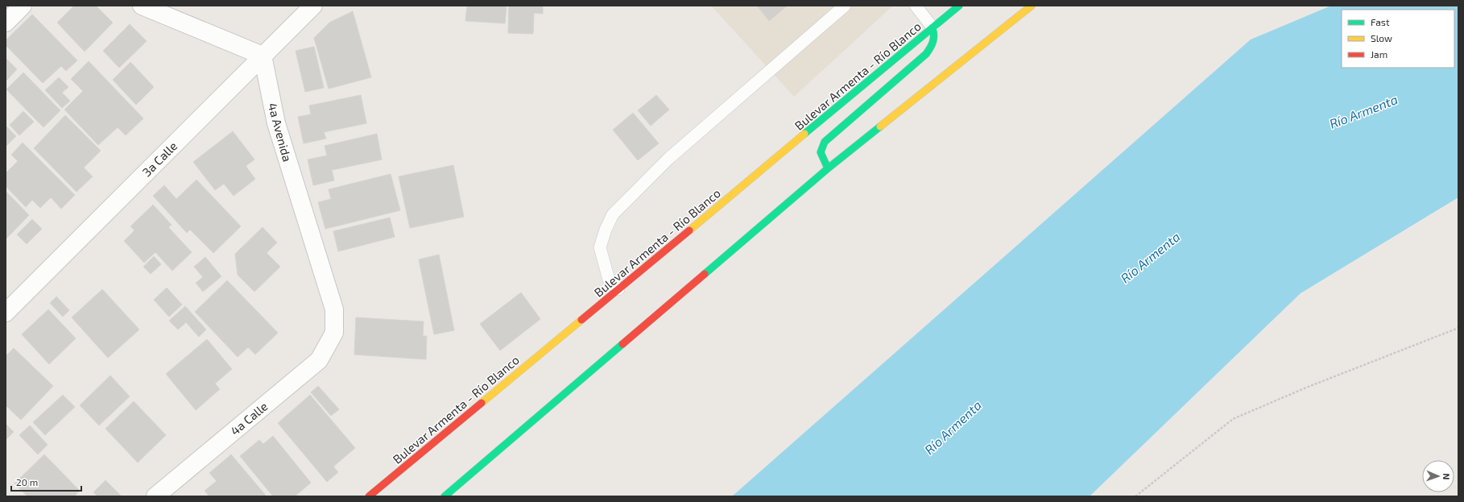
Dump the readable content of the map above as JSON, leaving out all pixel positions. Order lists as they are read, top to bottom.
{
  "streets": {
    "main road": ["Bulevar Armenta - Río Blanco"],
    "street": ["4a Avenida", "3a Calle", "4a Calle"]
  },
  "crossings": [
    ["4a Avenida", "3a Calle"],
    ["4a Avenida", "4a Calle"]
  ],
  "water": ["Río Armenta"],
  "legend": ["Fast", "Slow", "Jam"],
  "scale_bar": "20 m",
  "north": "right"
}
